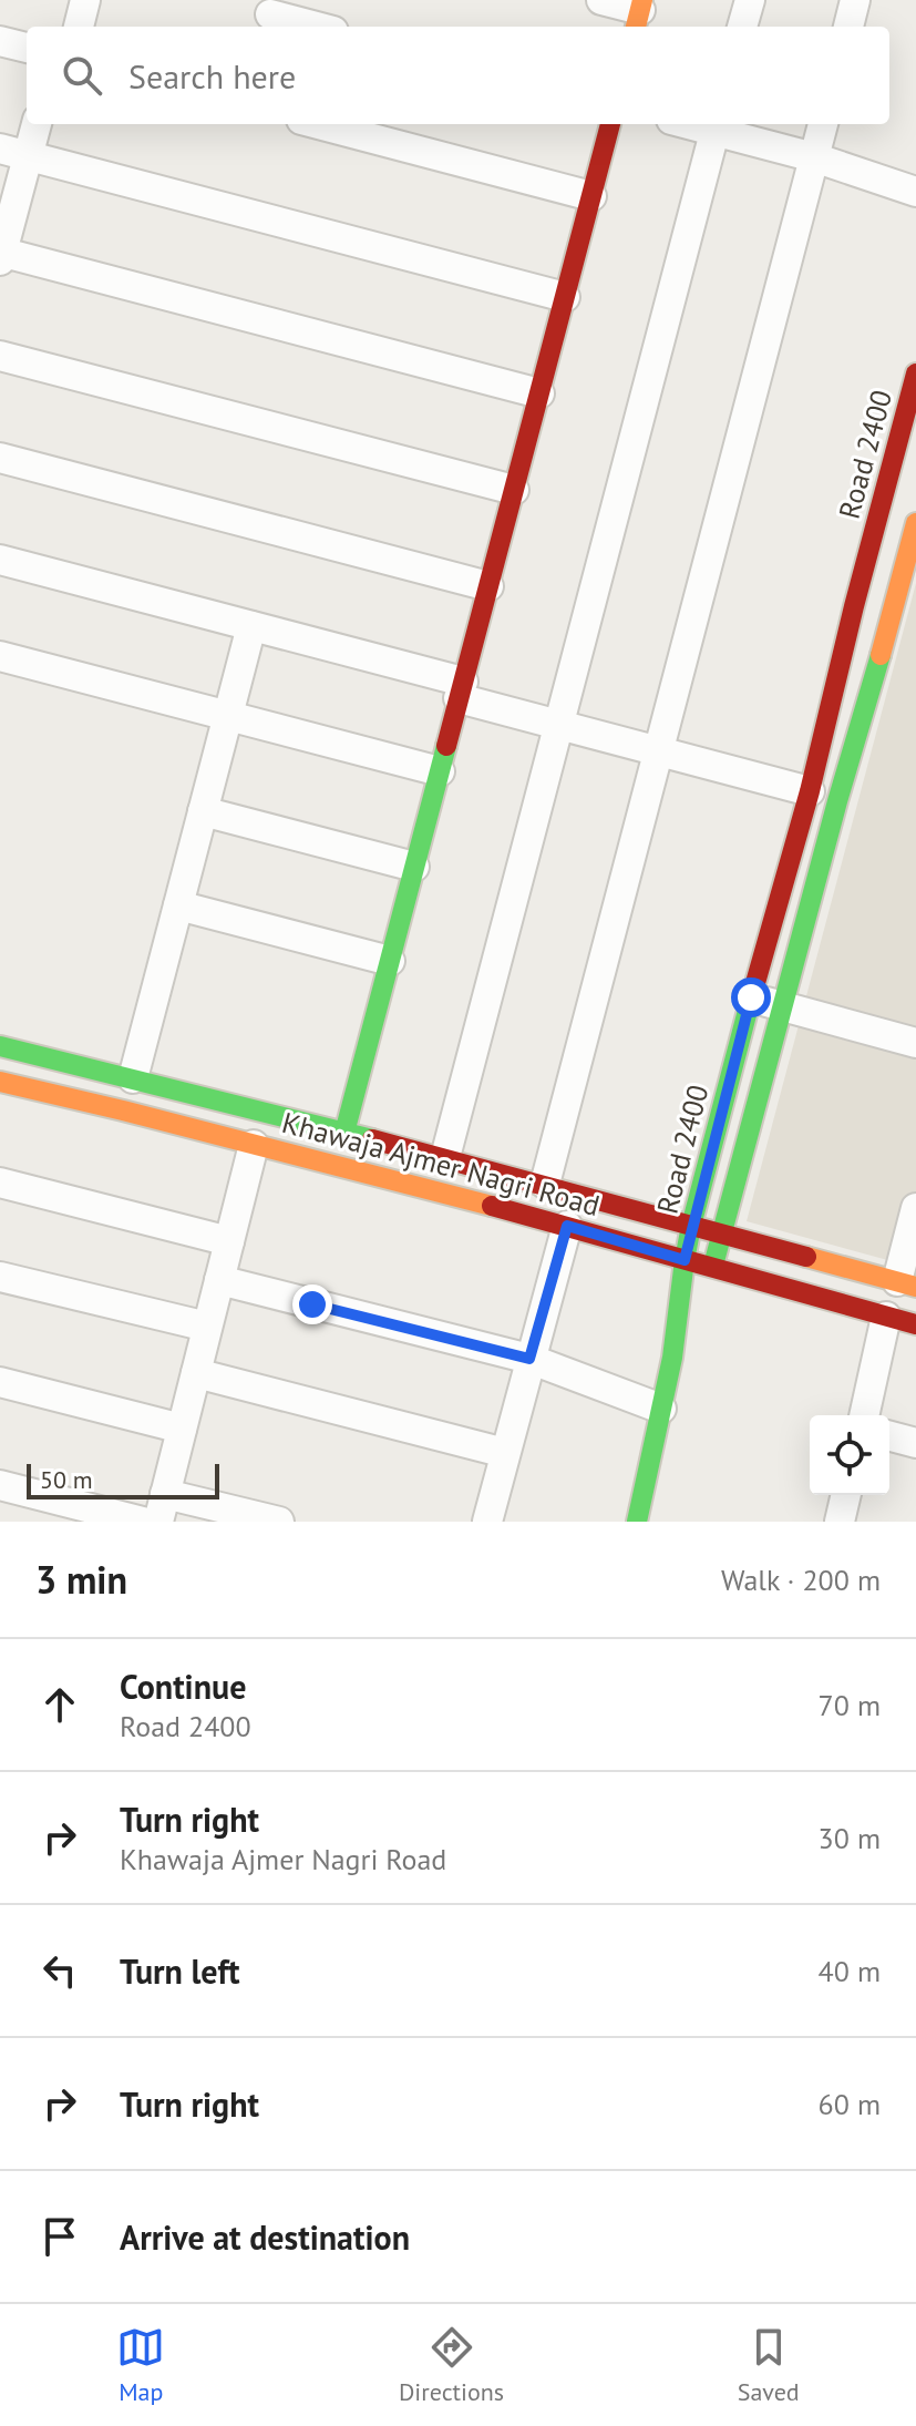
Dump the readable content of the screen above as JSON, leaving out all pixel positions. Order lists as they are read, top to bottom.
{
  "streets": {
    "main road": ["Road 2400", "Khawaja Ajmer Nagri Road"]
  },
  "crossings": [
    ["Road 2400", "Khawaja Ajmer Nagri Road"]
  ],
  "scale_bar": "50 m",
  "page": {
    "search": "Search here",
    "scale": "50 m",
    "heading": ["3 min", "Walk · 200 m"],
    "list": [
      ["Continue", "Road 2400", "70 m"],
      ["Turn right", "Khawaja Ajmer Nagri Road", "30 m"],
      ["Turn left", "40 m"],
      ["Turn right", "60 m"],
      "Arrive at destination"
    ],
    "nav": ["Map", "Directions", "Saved"]
  }
}
